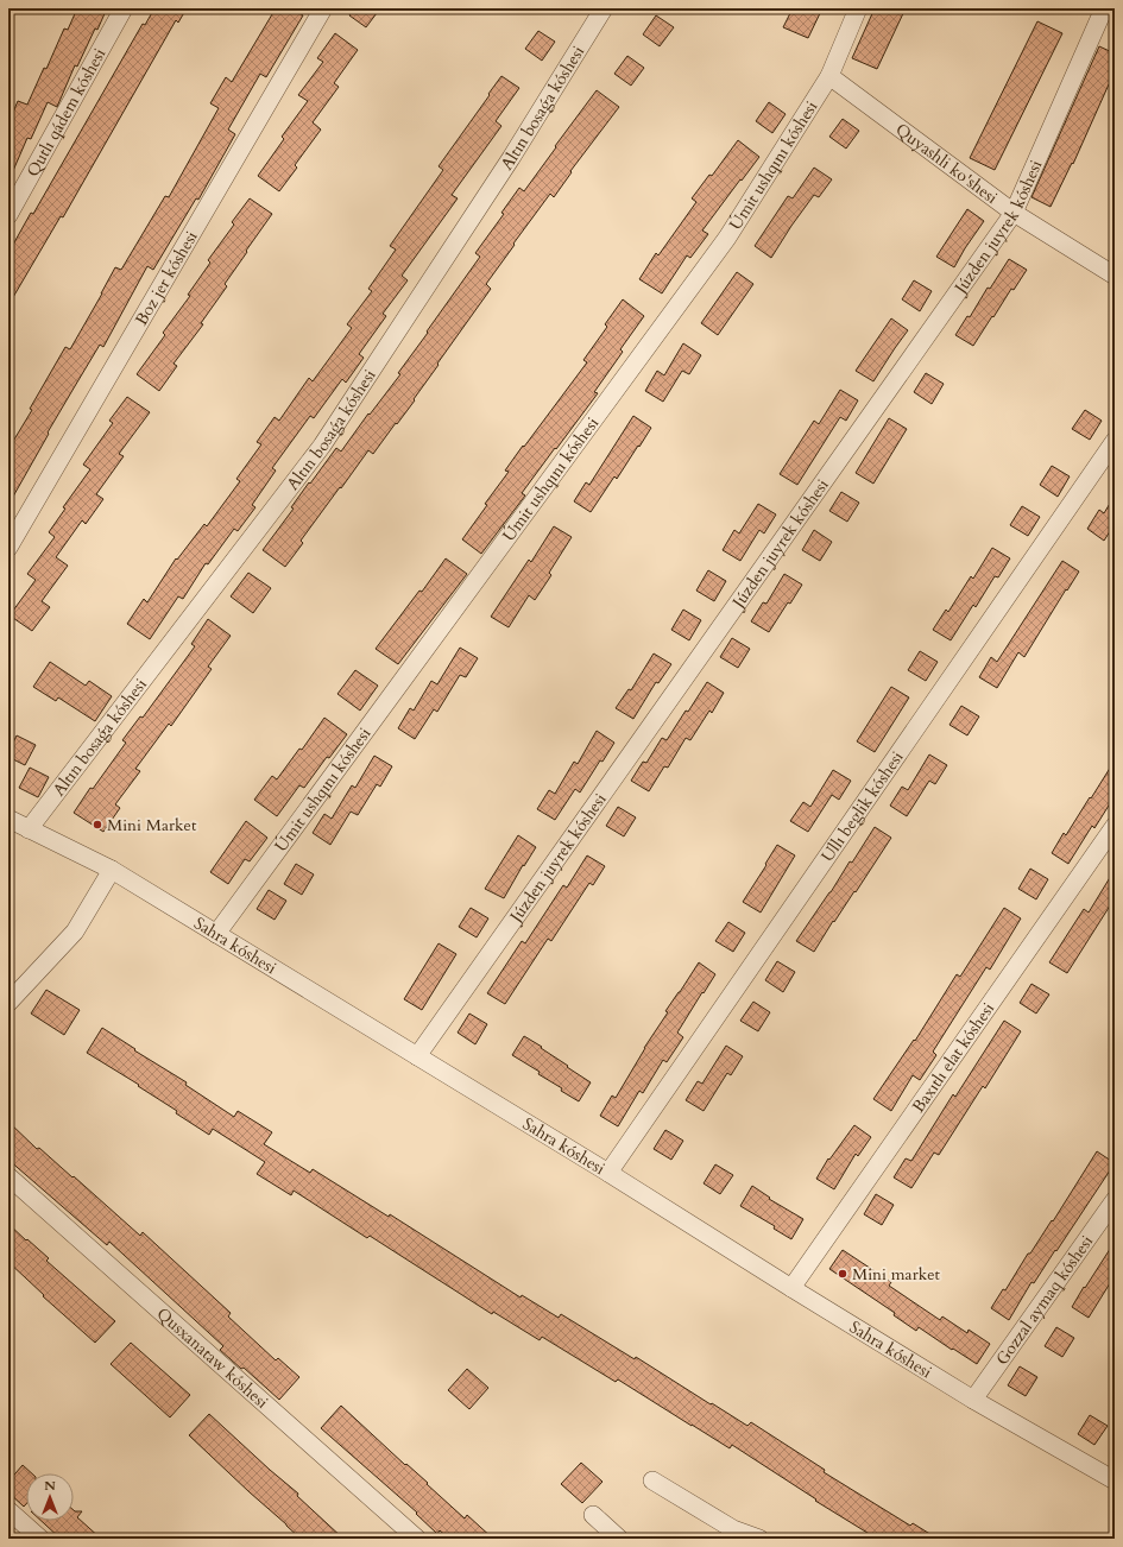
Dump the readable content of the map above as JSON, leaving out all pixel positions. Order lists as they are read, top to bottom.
{
  "streets": {
    "street": [
      "Altın bosaǵa kóshesi",
      "Qutlı qádem kóshesi",
      "Quyashli ko'shesi",
      "Úmit ushqını kóshesi",
      "Júzden juyrek kóshesi",
      "Boz jer kóshesi",
      "Ullı beglik kóshesi",
      "Sahra kóshesi",
      "Baxıtlı elat kóshesi",
      "Gozzal aymaq kóshesi",
      "Qusxanataw kóshesi"
    ]
  },
  "crossings": [
    ["Altın bosaǵa kóshesi", "Sahra kóshesi"],
    ["Quyashli ko'shesi", "Úmit ushqını kóshesi"],
    ["Quyashli ko'shesi", "Júzden juyrek kóshesi"],
    ["Úmit ushqını kóshesi", "Sahra kóshesi"],
    ["Júzden juyrek kóshesi", "Sahra kóshesi"],
    ["Ullı beglik kóshesi", "Sahra kóshesi"],
    ["Sahra kóshesi", "Baxıtlı elat kóshesi"],
    ["Sahra kóshesi", "Gozzal aymaq kóshesi"]
  ],
  "places": ["Mini Market", "Mini market"],
  "north": "top"
}
